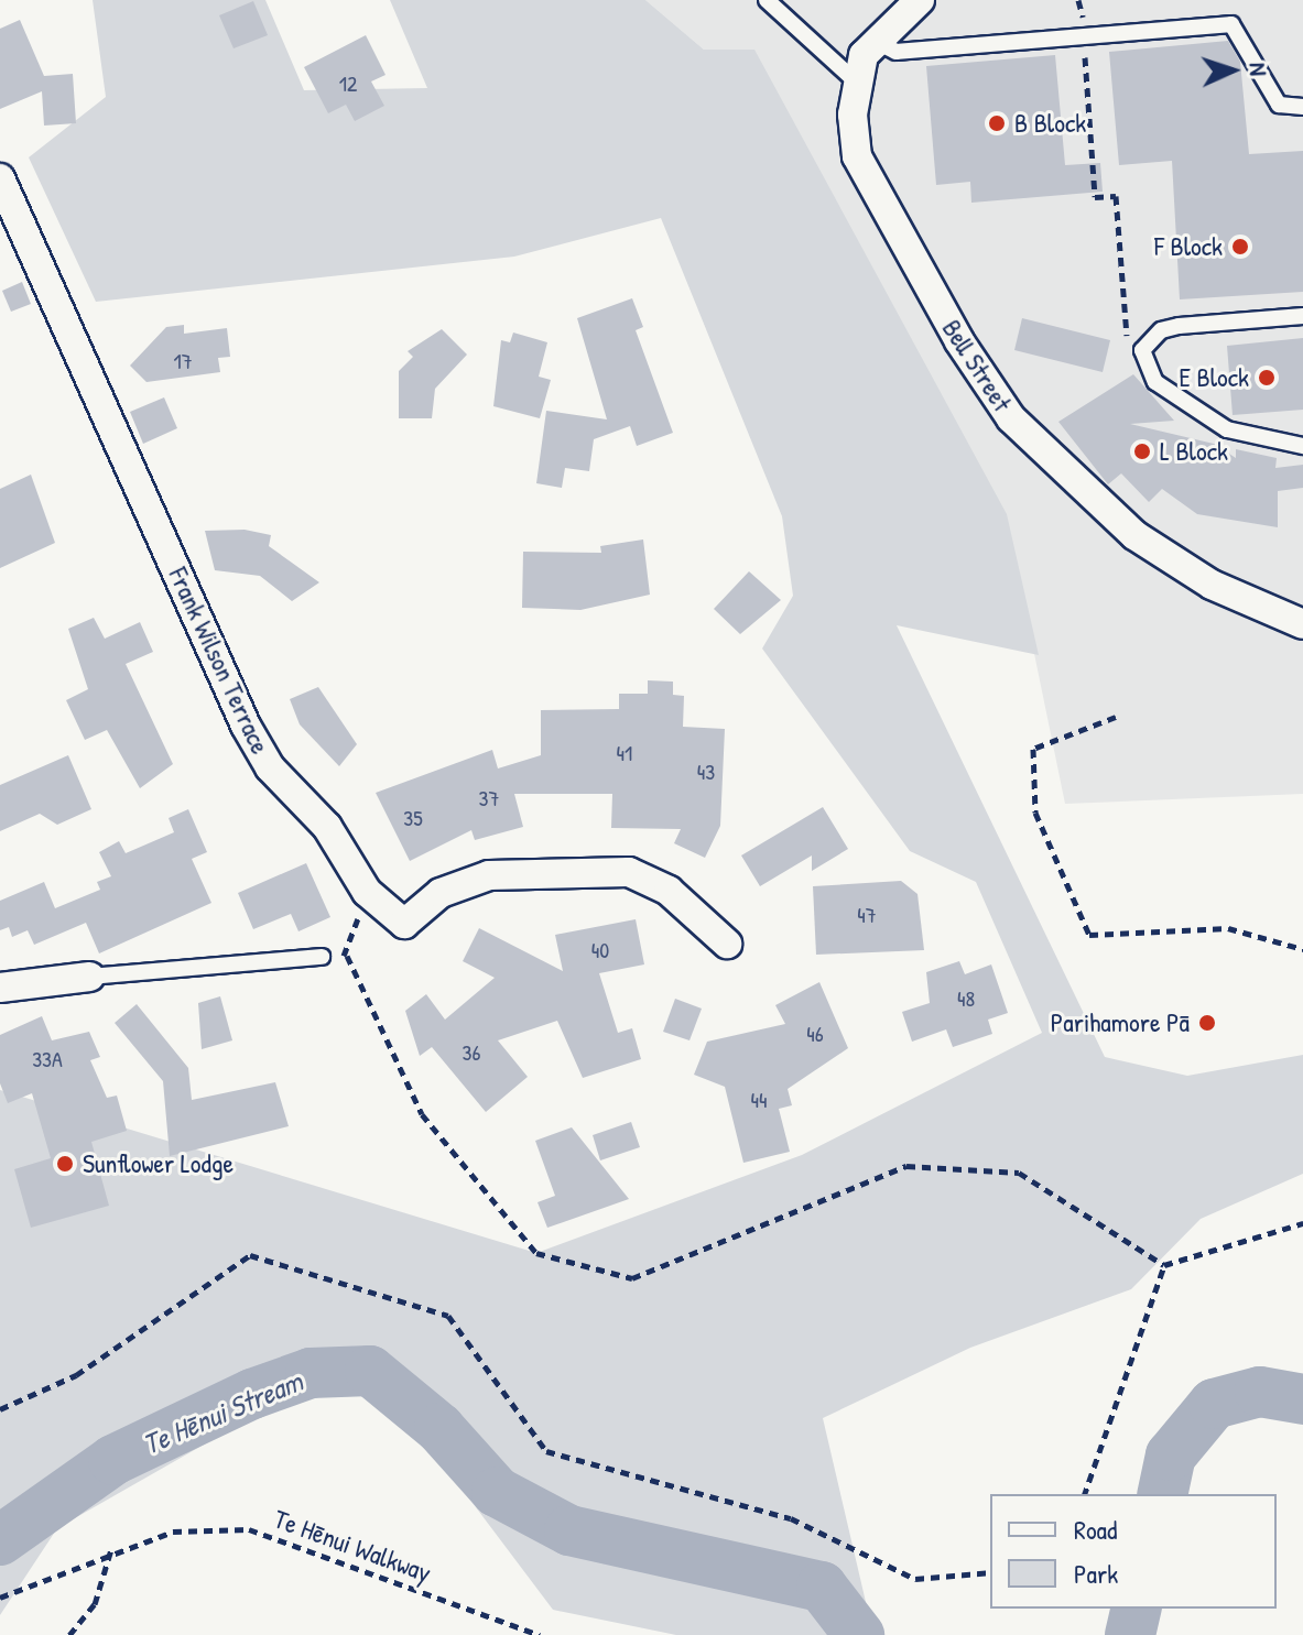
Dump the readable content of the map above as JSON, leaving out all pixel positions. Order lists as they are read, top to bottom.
{
  "streets": {
    "street": ["Bell Street", "Frank Wilson Terrace"],
    "path": ["Te Hēnui Walkway"]
  },
  "water": ["Te Hēnui Stream"],
  "places": [
    "B Block",
    "F Block",
    "E Block",
    "L Block",
    "Parihamore Pā",
    "Sunflower Lodge"
  ],
  "house_numbers": [
    "12",
    "17",
    "41",
    "43",
    "37",
    "35",
    "47",
    "40",
    "48",
    "46",
    "36",
    "33A",
    "44"
  ],
  "legend": ["Road", "Park"],
  "north": "right"
}
